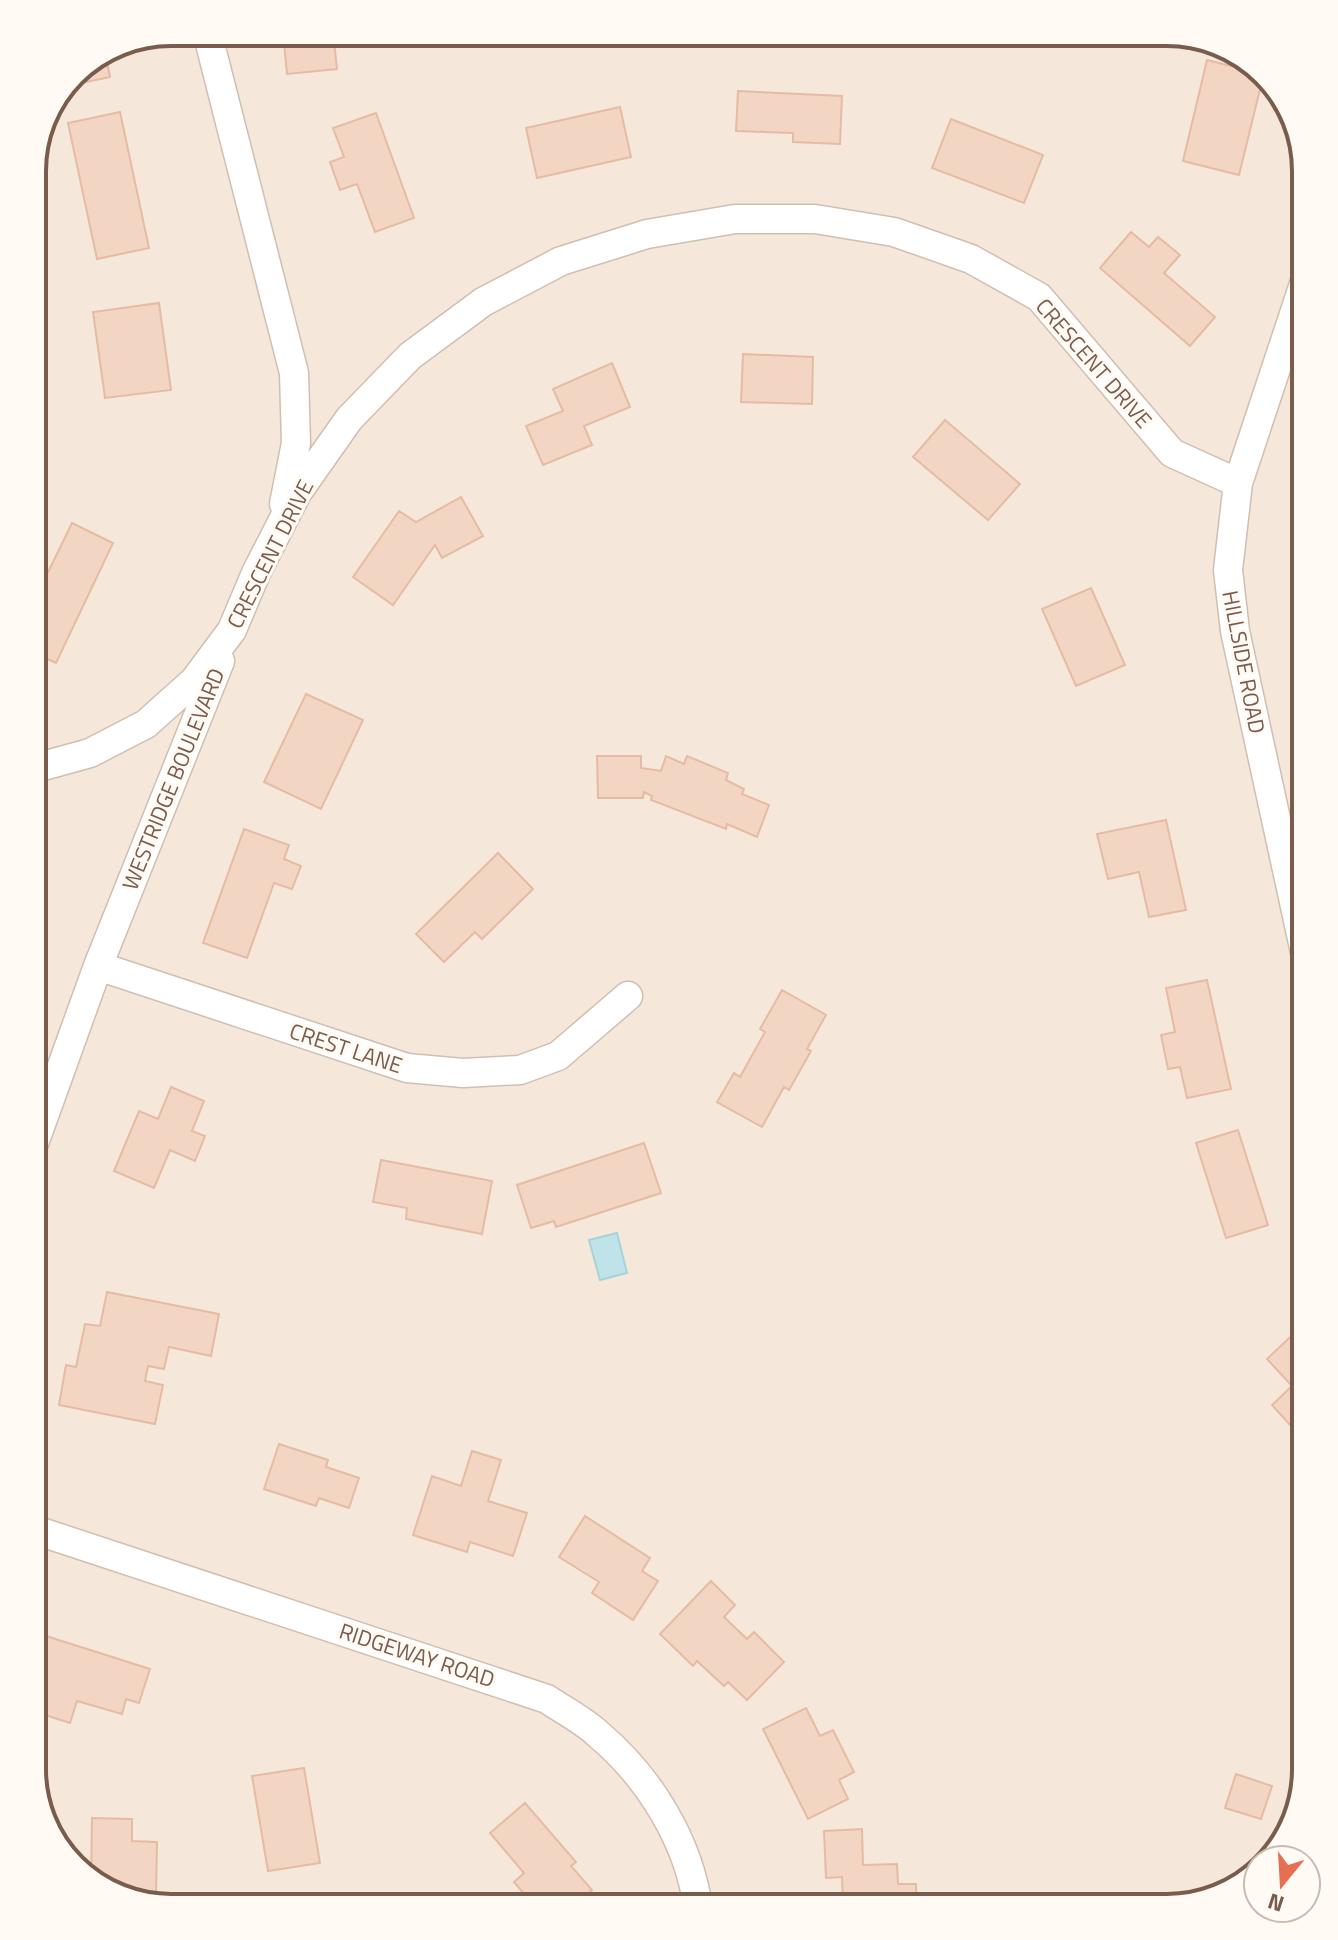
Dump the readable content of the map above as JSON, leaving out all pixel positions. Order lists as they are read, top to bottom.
{
  "streets": {
    "street": [
      "CRESCENT DRIVE",
      "HILLSIDE ROAD",
      "WESTRIDGE BOULEVARD",
      "CREST LANE",
      "RIDGEWAY ROAD"
    ]
  },
  "crossings": [
    ["CRESCENT DRIVE", "HILLSIDE ROAD"],
    ["CRESCENT DRIVE", "WESTRIDGE BOULEVARD"],
    ["WESTRIDGE BOULEVARD", "CREST LANE"]
  ],
  "north": "bottom"
}
